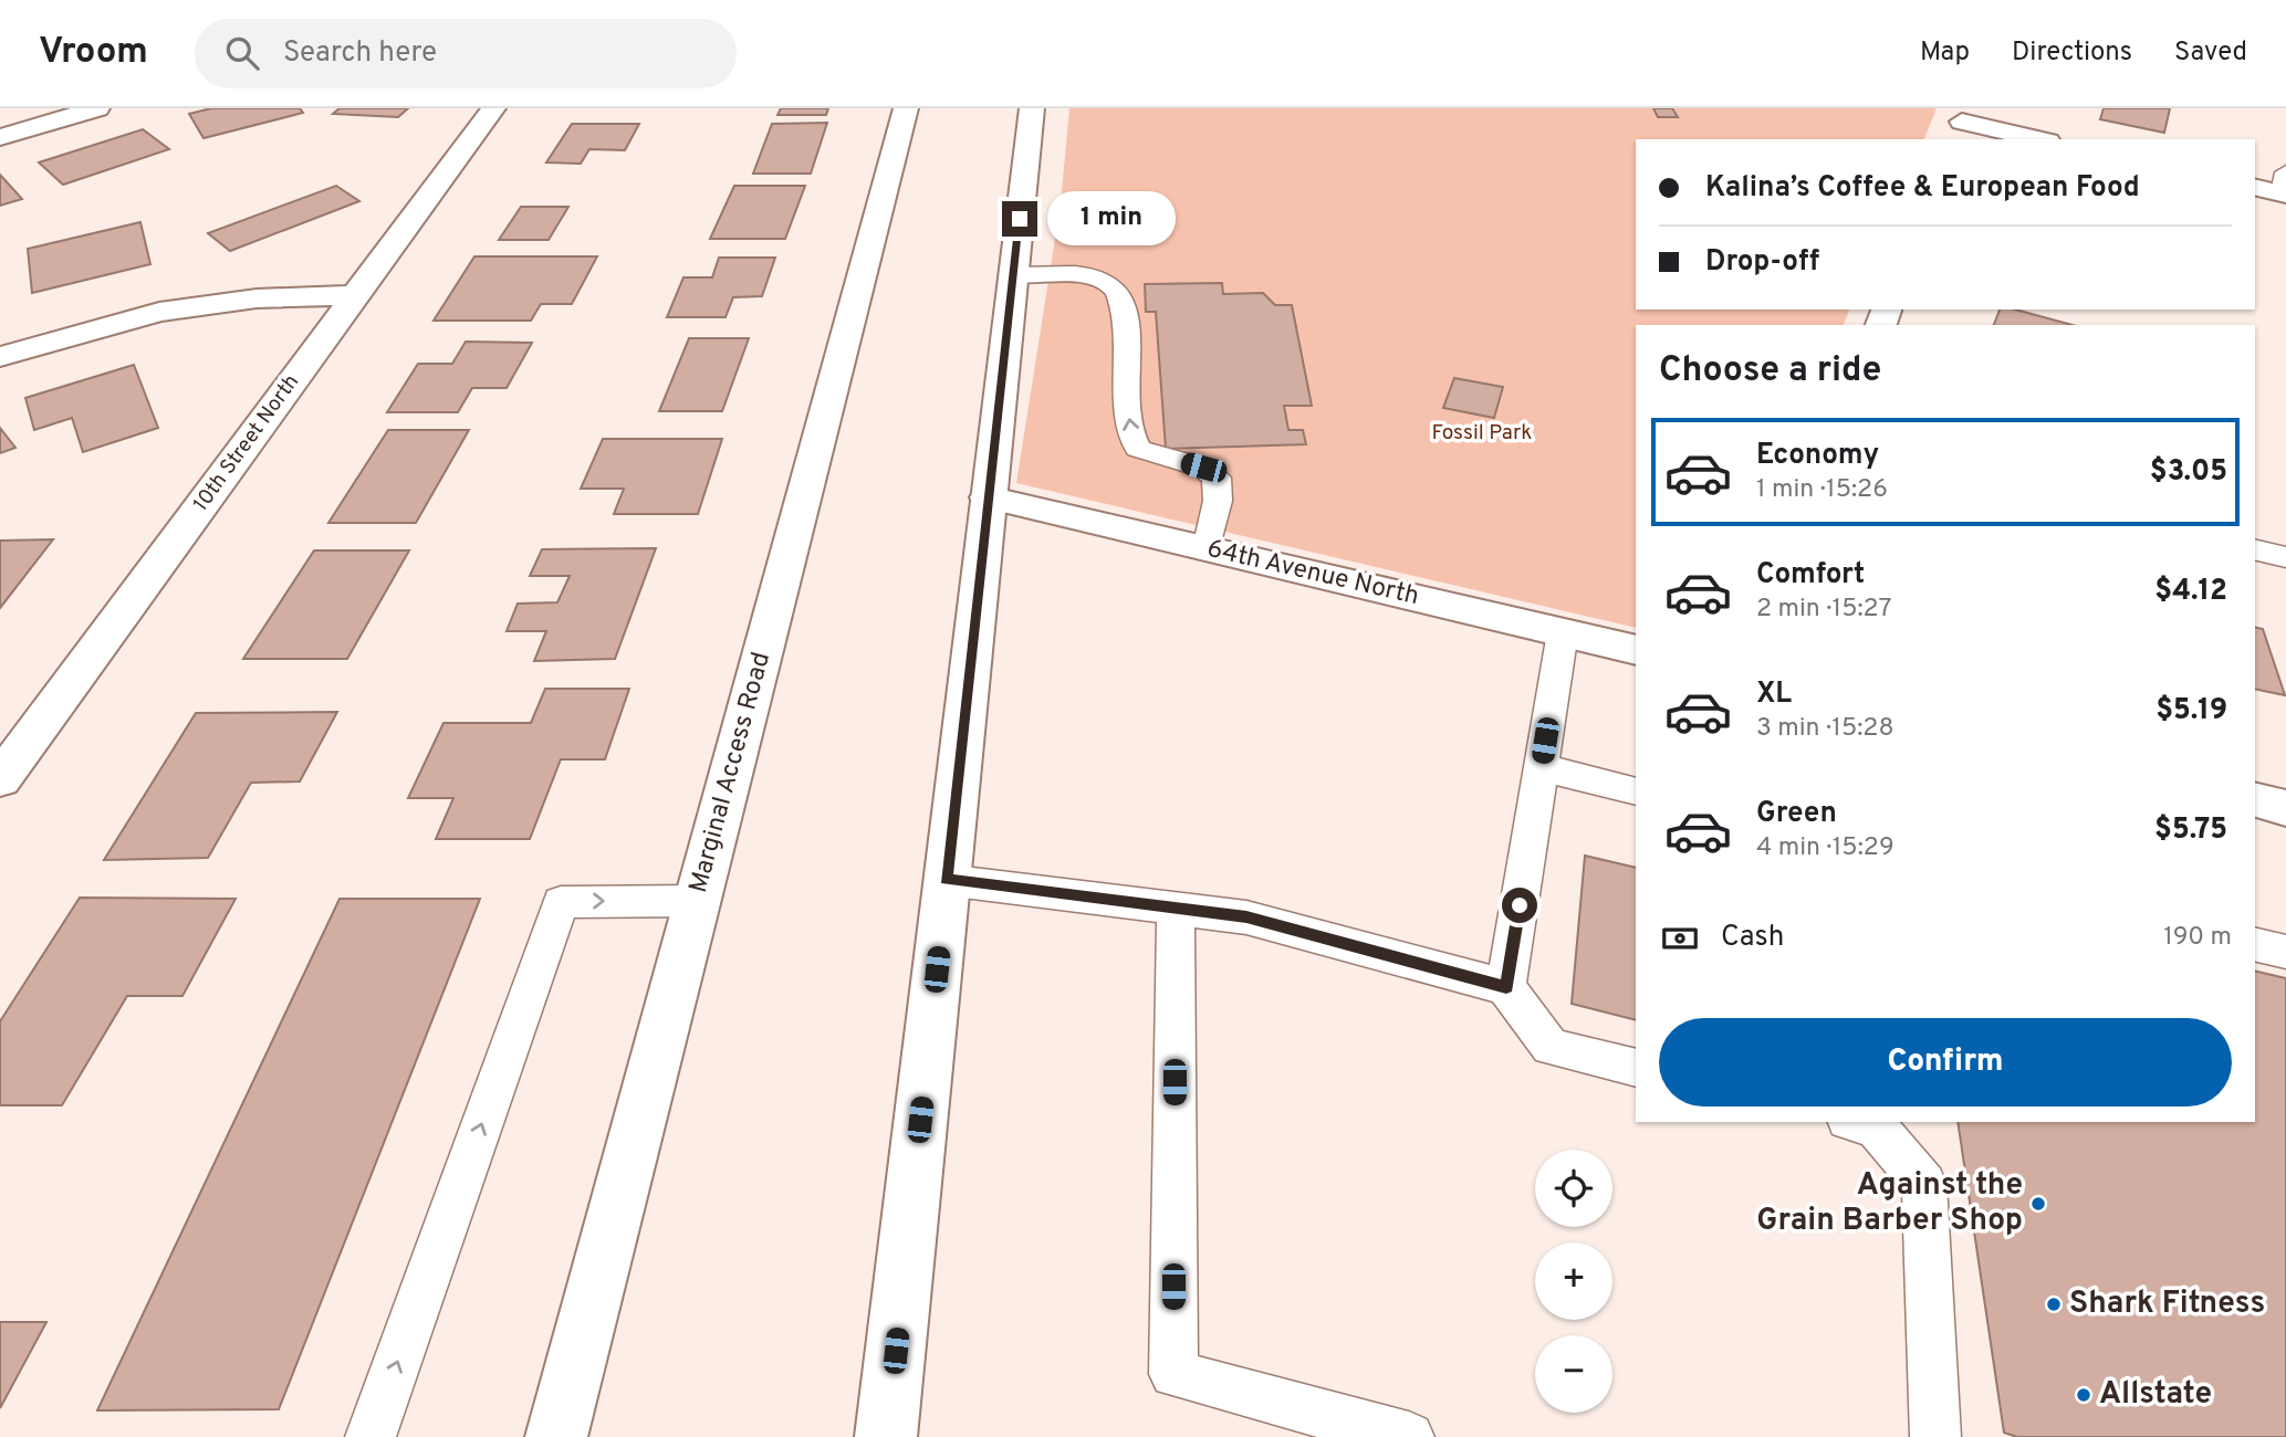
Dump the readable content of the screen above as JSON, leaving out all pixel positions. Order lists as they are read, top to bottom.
{
  "streets": {
    "street": ["10th Street North", "64th Avenue North", "Marginal Access Road"]
  },
  "parks": ["Fossil Park"],
  "places": ["Against the Grain Barber Shop", "Shark Fitness", "Allstate"],
  "page": {
    "header": "Vroom",
    "search": "Search here",
    "nav": ["Map", "Directions", "Saved"],
    "banner": ["Kalina’s Coffee & European Food", "Drop-off"],
    "bubble": "1 min",
    "heading": "Choose a ride",
    "list": [
      {
        "name": "Economy",
        "note": "1 min · 15:26",
        "value": "$3.05"
      },
      {
        "name": "Comfort",
        "note": "2 min · 15:27",
        "value": "$4.12"
      },
      {
        "name": "XL",
        "note": "3 min · 15:28",
        "value": "$5.19"
      },
      {
        "name": "Green",
        "note": "4 min · 15:29",
        "value": "$5.75"
      }
    ],
    "pay": ["Cash", "190 m"],
    "buttons": "Confirm",
    "map_buttons": ["+", "−"]
  }
}
